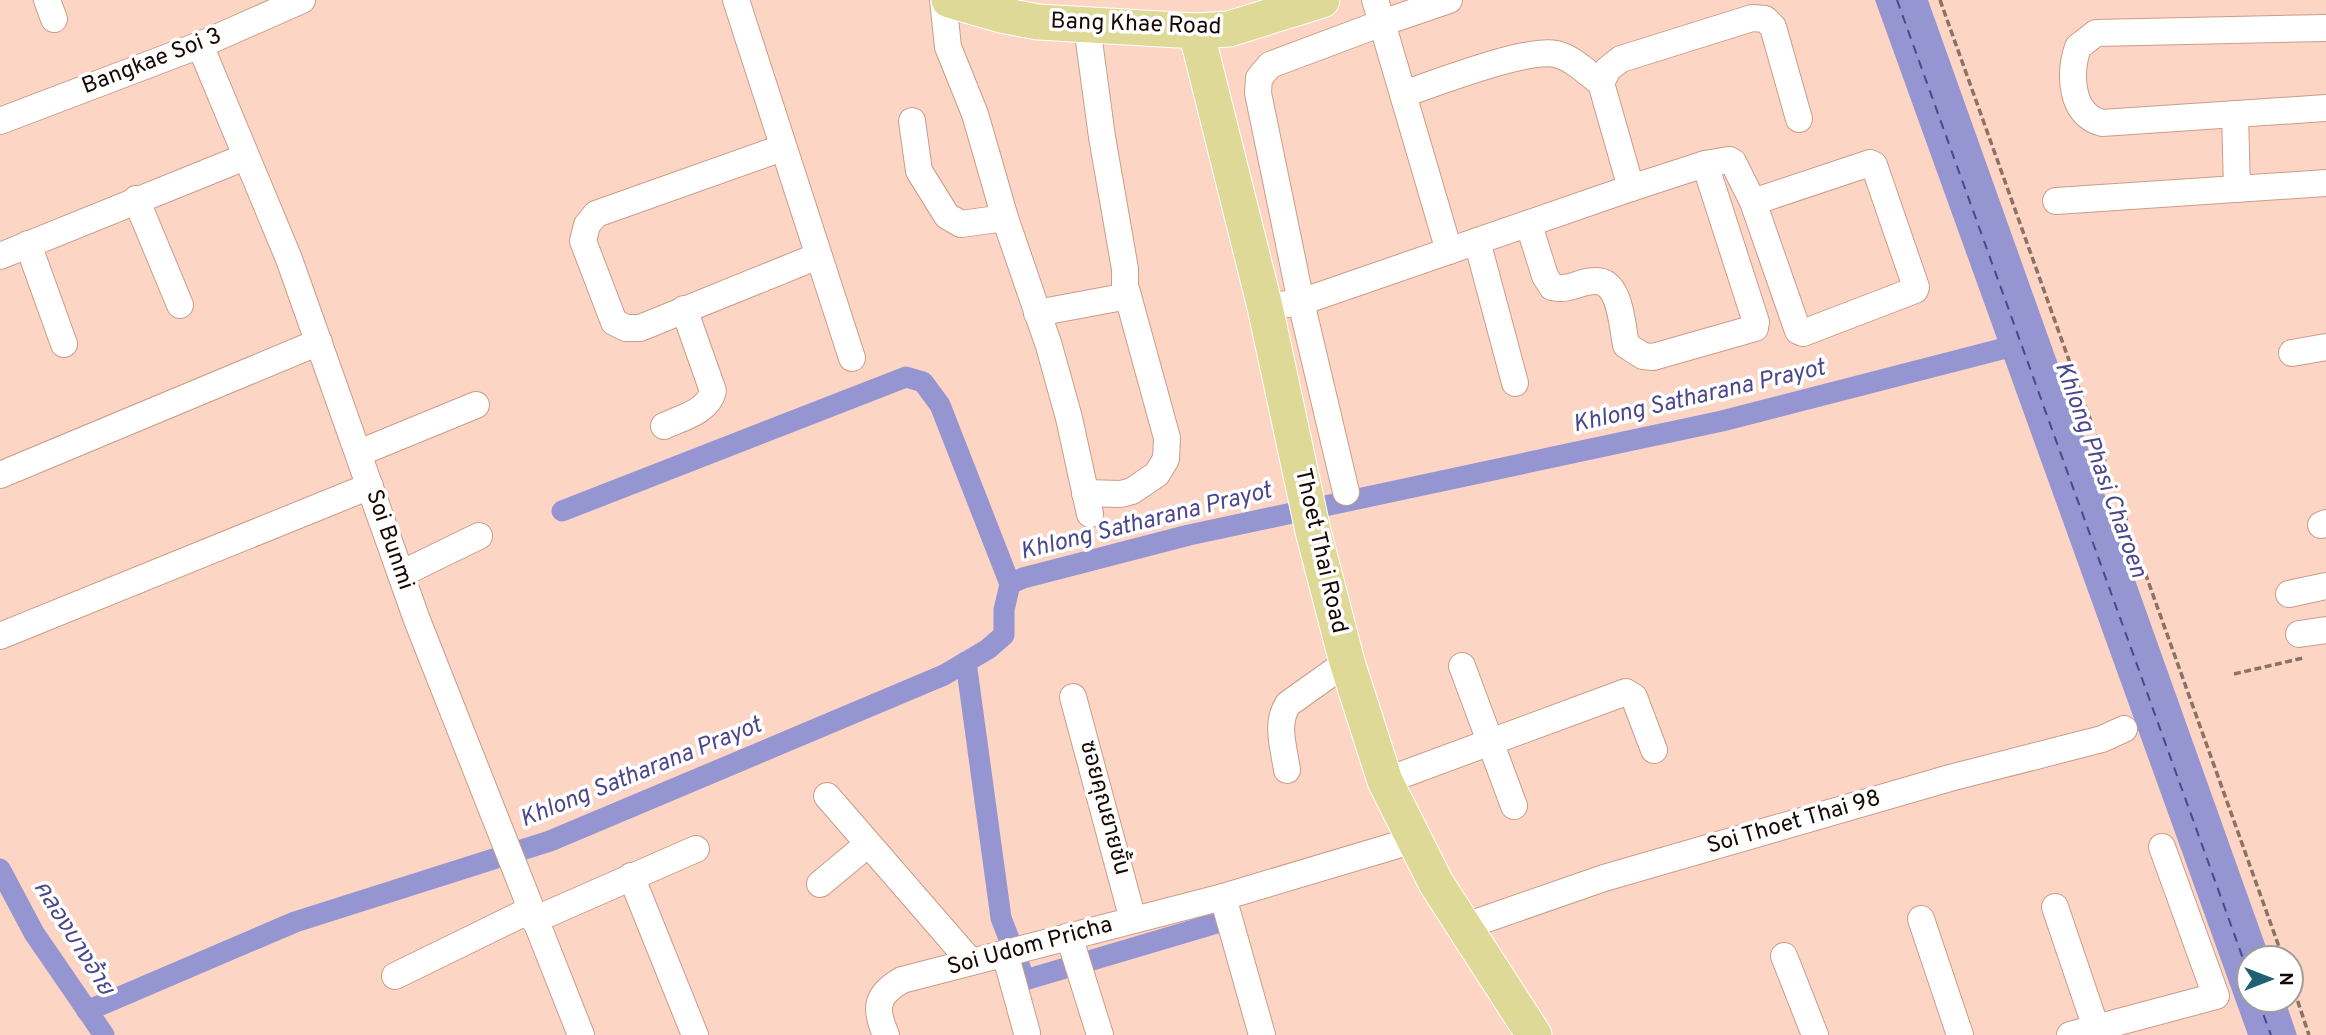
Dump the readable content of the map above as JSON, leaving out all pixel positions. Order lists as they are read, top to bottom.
{
  "streets": {
    "main road": ["Bang Khae Road", "Thoet Thai Road"],
    "street": [
      "Bangkae Soi 3",
      "Soi Bunmi",
      "ซอยคุณยายชั้น",
      "Soi Thoet Thai 98",
      "Soi Udom Pricha"
    ]
  },
  "crossings": [
    ["Bang Khae Road", "Thoet Thai Road"],
    ["Bangkae Soi 3", "Soi Bunmi"],
    ["Thoet Thai Road", "Soi Thoet Thai 98"],
    ["Thoet Thai Road", "Soi Udom Pricha"],
    ["ซอยคุณยายชั้น", "Soi Udom Pricha"]
  ],
  "water": ["Khlong Satharana Prayot", "Khlong Phasi Charoen", "คลองบางอ้าย"],
  "north": "right"
}
